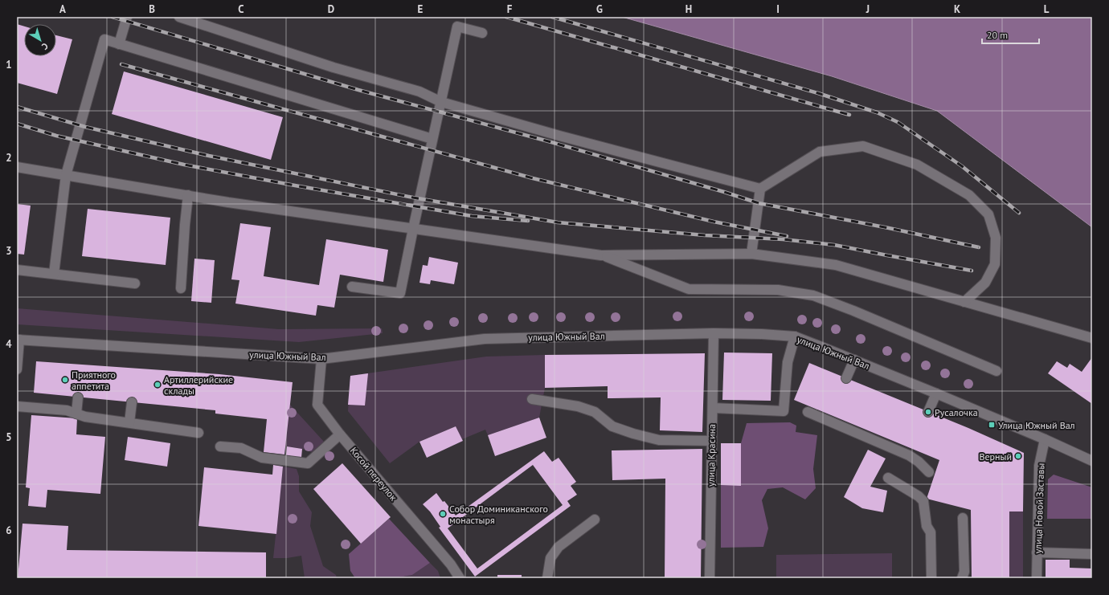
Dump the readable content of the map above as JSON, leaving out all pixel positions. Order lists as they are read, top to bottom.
{
  "streets": {
    "street": [
      "улица Южный Вал",
      "улица Красина",
      "Косой переулок",
      "улица Новой Заставы"
    ]
  },
  "crossings": [
    ["улица Южный Вал", "улица Красина"],
    ["улица Южный Вал", "Косой переулок"],
    ["улица Южный Вал", "улица Новой Заставы"]
  ],
  "places": {
    "other": [
      "Приятного аппетита",
      "Артиллерийские склады",
      "Русалочка",
      "Верный",
      "Собор Доминиканского монастыря"
    ],
    "transit": ["Улица Южный Вал"]
  },
  "scale_bar": "20 m",
  "north": "bottom right",
  "grid": {
    "columns": [
      "A",
      "B",
      "C",
      "D",
      "E",
      "F",
      "G",
      "H",
      "I",
      "J",
      "K",
      "L"
    ],
    "rows": [
      "1",
      "2",
      "3",
      "4",
      "5",
      "6"
    ]
  }
}
